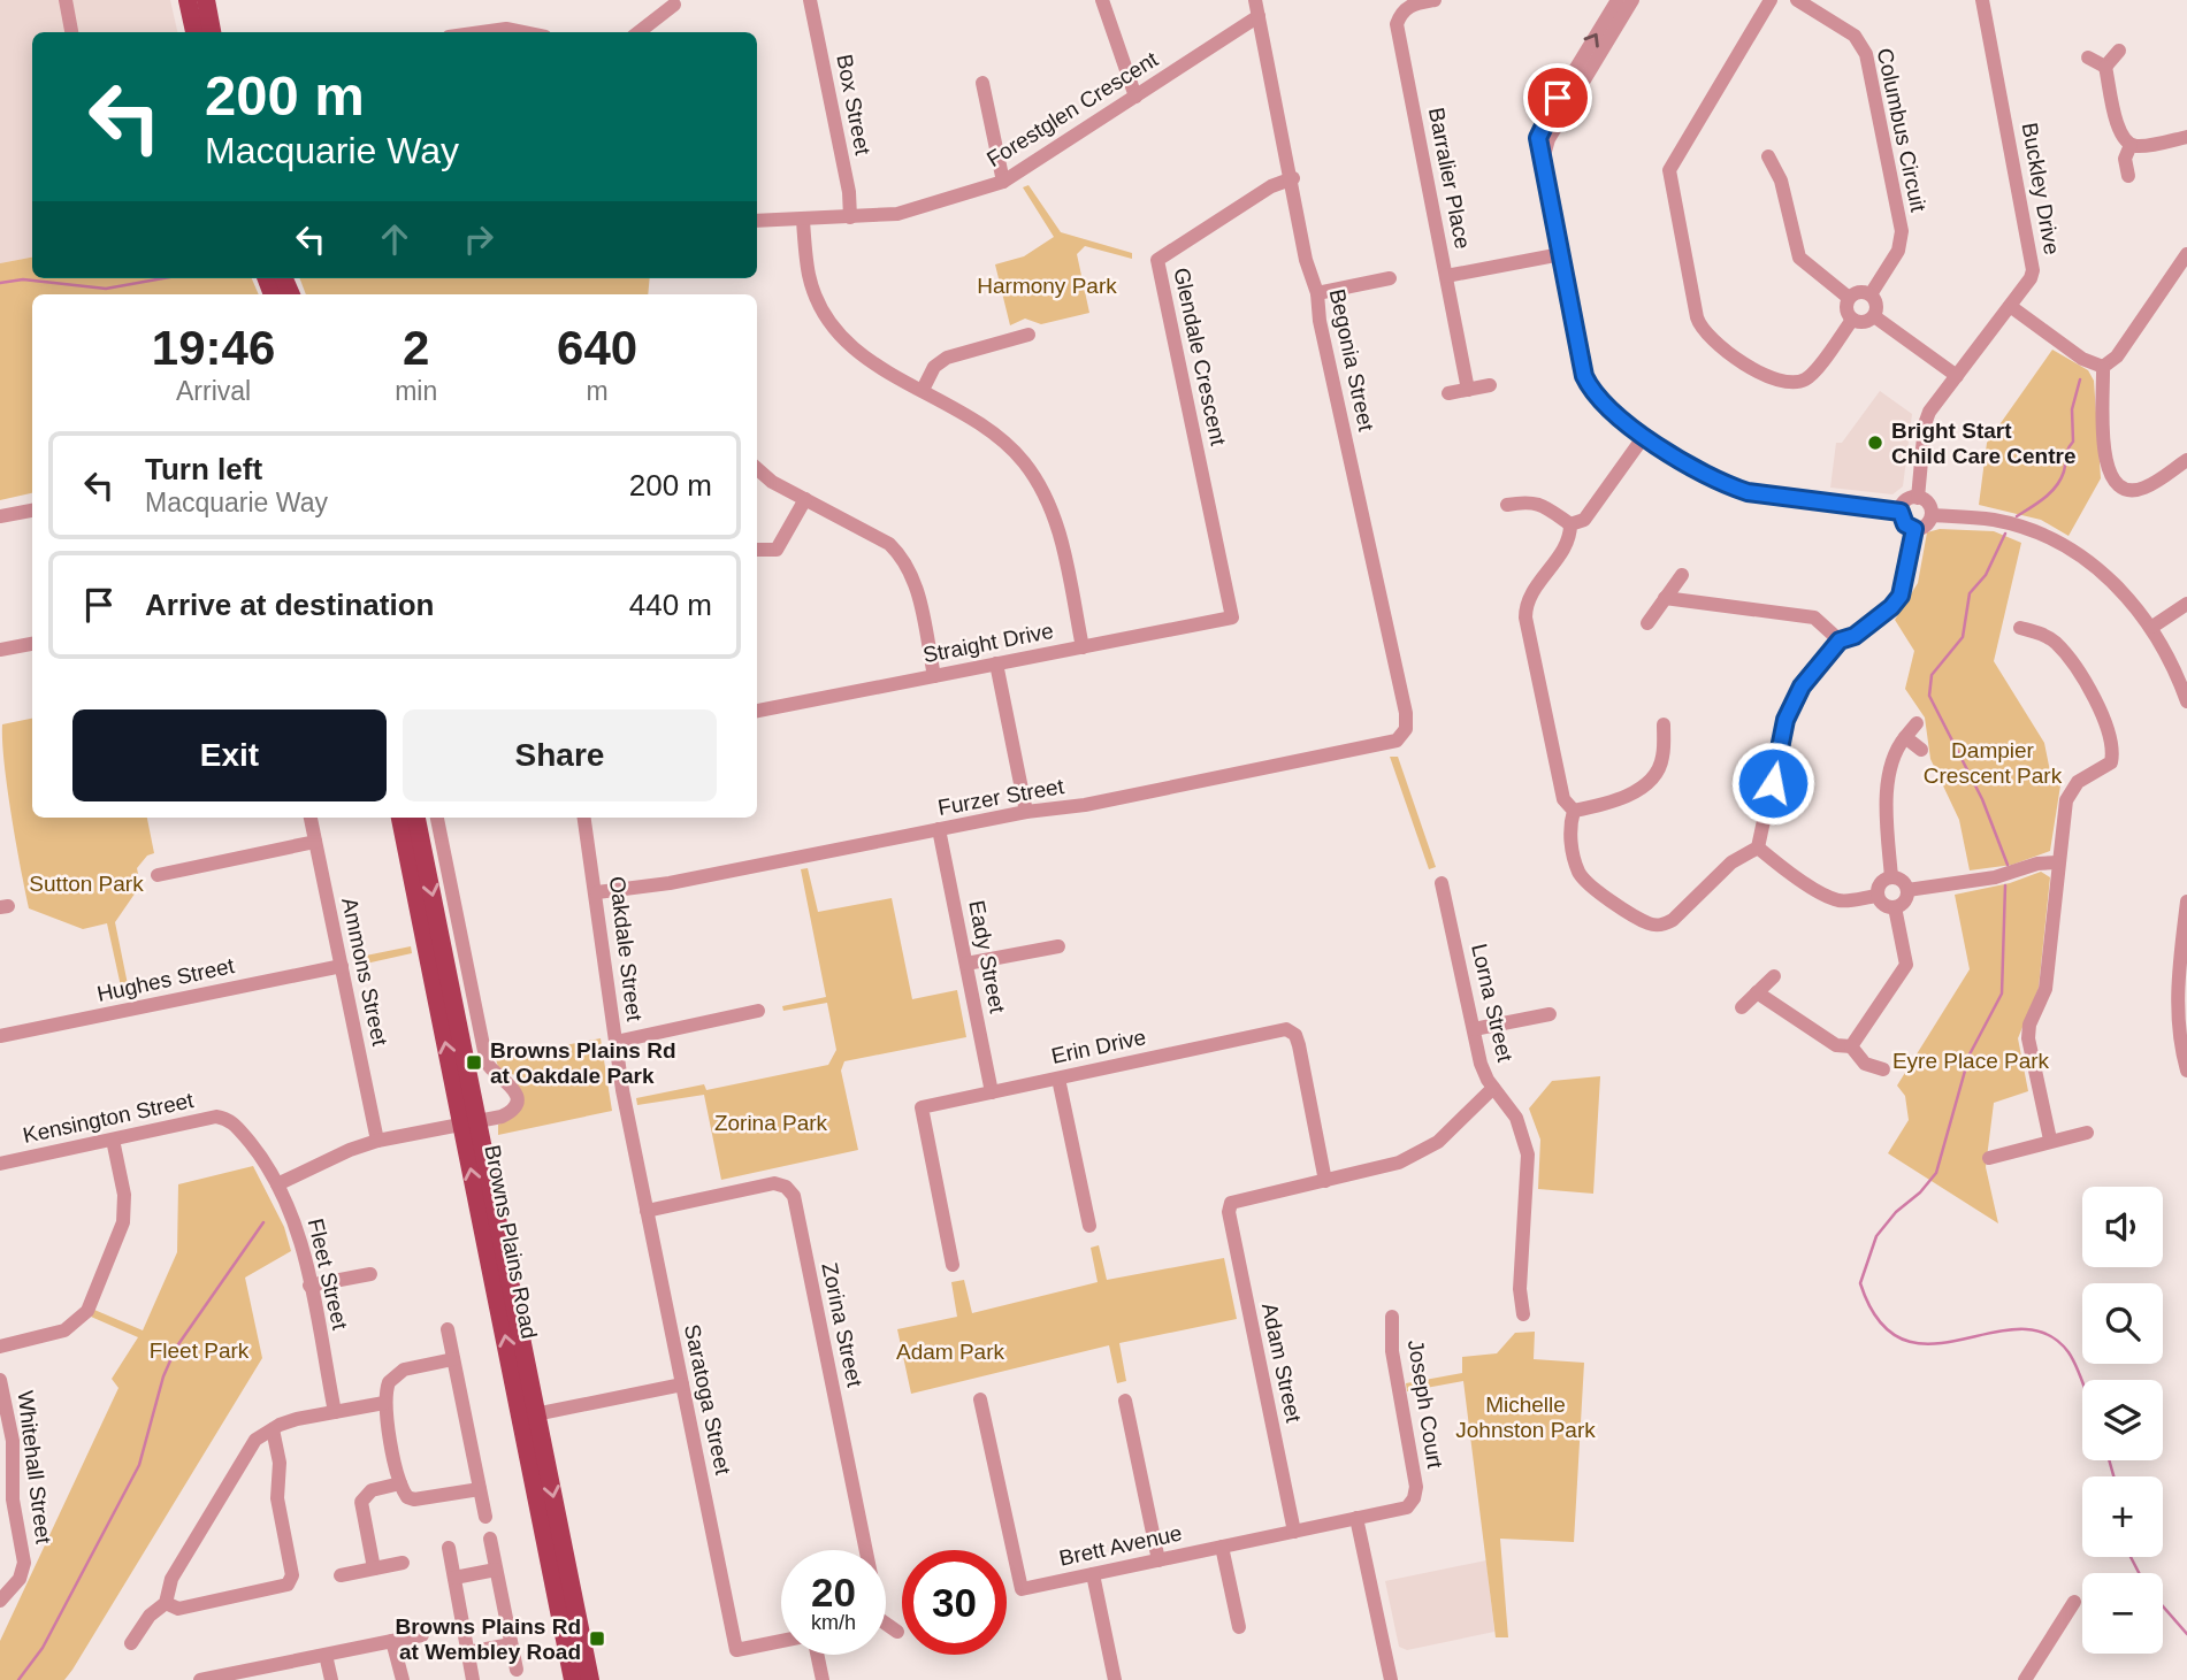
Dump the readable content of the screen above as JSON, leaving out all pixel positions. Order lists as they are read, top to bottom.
{
  "streets": {
    "main road": ["Browns Plains Road"],
    "street": [
      "Box Street",
      "Forestglen Crescent",
      "Columbus Circuit",
      "Barralier Place",
      "Buckley Drive",
      "Glendale Crescent",
      "Begonia Street",
      "Straight Drive",
      "Furzer Street",
      "Oakdale Street",
      "Eady Street",
      "Ammons Street",
      "Hughes Street",
      "Lorna Street",
      "Erin Drive",
      "Kensington Street",
      "Fleet Street",
      "Zorina Street",
      "Adam Street",
      "Saratoga Street",
      "Joseph Court",
      "Whitehall Street",
      "Brett Avenue"
    ]
  },
  "crossings": [
    ["Box Street", "Forestglen Crescent"],
    ["Forestglen Crescent", "Begonia Street"],
    ["Glendale Crescent", "Begonia Street"],
    ["Glendale Crescent", "Straight Drive"],
    ["Begonia Street", "Furzer Street"],
    ["Furzer Street", "Oakdale Street"],
    ["Furzer Street", "Eady Street"],
    ["Oakdale Street", "Saratoga Street"],
    ["Eady Street", "Erin Drive"],
    ["Ammons Street", "Hughes Street"],
    ["Lorna Street", "Adam Street"],
    ["Erin Drive", "Adam Street"],
    ["Kensington Street", "Fleet Street"],
    ["Zorina Street", "Saratoga Street"],
    ["Adam Street", "Brett Avenue"],
    ["Joseph Court", "Brett Avenue"]
  ],
  "parks": [
    "Harmony Park",
    "Dampier Crescent Park",
    "Sutton Park",
    "Eyre Place Park",
    "Zorina Park",
    "Fleet Park",
    "Adam Park",
    "Michelle Johnston Park"
  ],
  "places": {
    "other": ["Bright Start Child Care Centre"],
    "transit": ["Browns Plains Rd at Oakdale Park", "Browns Plains Rd at Wembley Road"]
  },
  "page": {
    "turn": ["200 m", "Macquarie Way"],
    "eta": [
      "19:46",
      "Arrival",
      "2",
      "min",
      "640",
      "m"
    ],
    "list": [
      {
        "name": "Turn left",
        "note": "Macquarie Way",
        "value": "200 m"
      },
      {
        "name": "Arrive at destination",
        "value": "440 m"
      }
    ],
    "buttons": ["Exit", "Share"],
    "map_buttons": ["+", "−"],
    "speed": "20 km/h",
    "limit": "30"
  }
}
